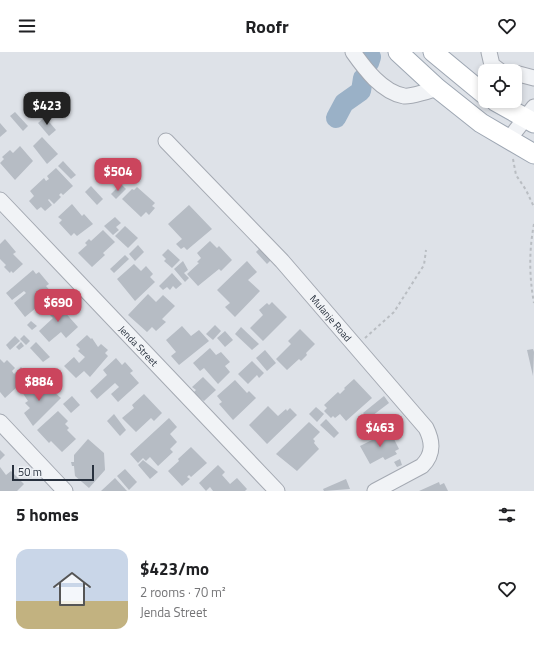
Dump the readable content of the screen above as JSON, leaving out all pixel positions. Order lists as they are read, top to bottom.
{
  "streets": {
    "street": ["Mulanje Road", "Jenda Street"]
  },
  "scale_bar": "50 m",
  "page": {
    "header": "Roofr",
    "price": [
      "$423",
      "$504",
      "$690",
      "$884",
      "$463"
    ],
    "scale": "50 m",
    "heading": "5 homes",
    "list": [
      {
        "name": "$423/mo",
        "note": "2 rooms · 70 m² · Jenda Street"
      }
    ]
  }
}
